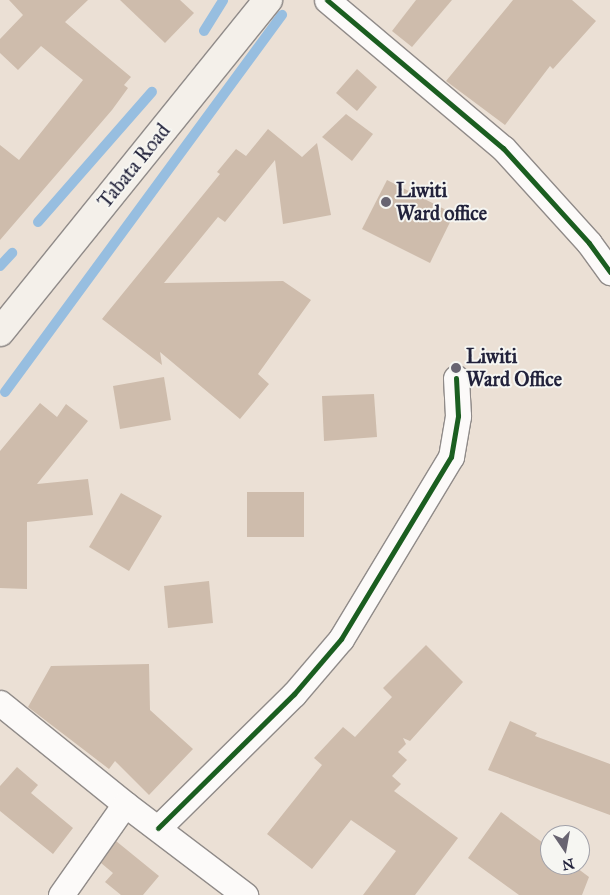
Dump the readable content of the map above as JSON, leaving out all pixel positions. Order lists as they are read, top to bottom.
{
  "streets": {
    "main road": ["Tabata Road"]
  },
  "places": ["Liwiti Ward office", "Liwiti Ward Office"],
  "north": "bottom"
}
